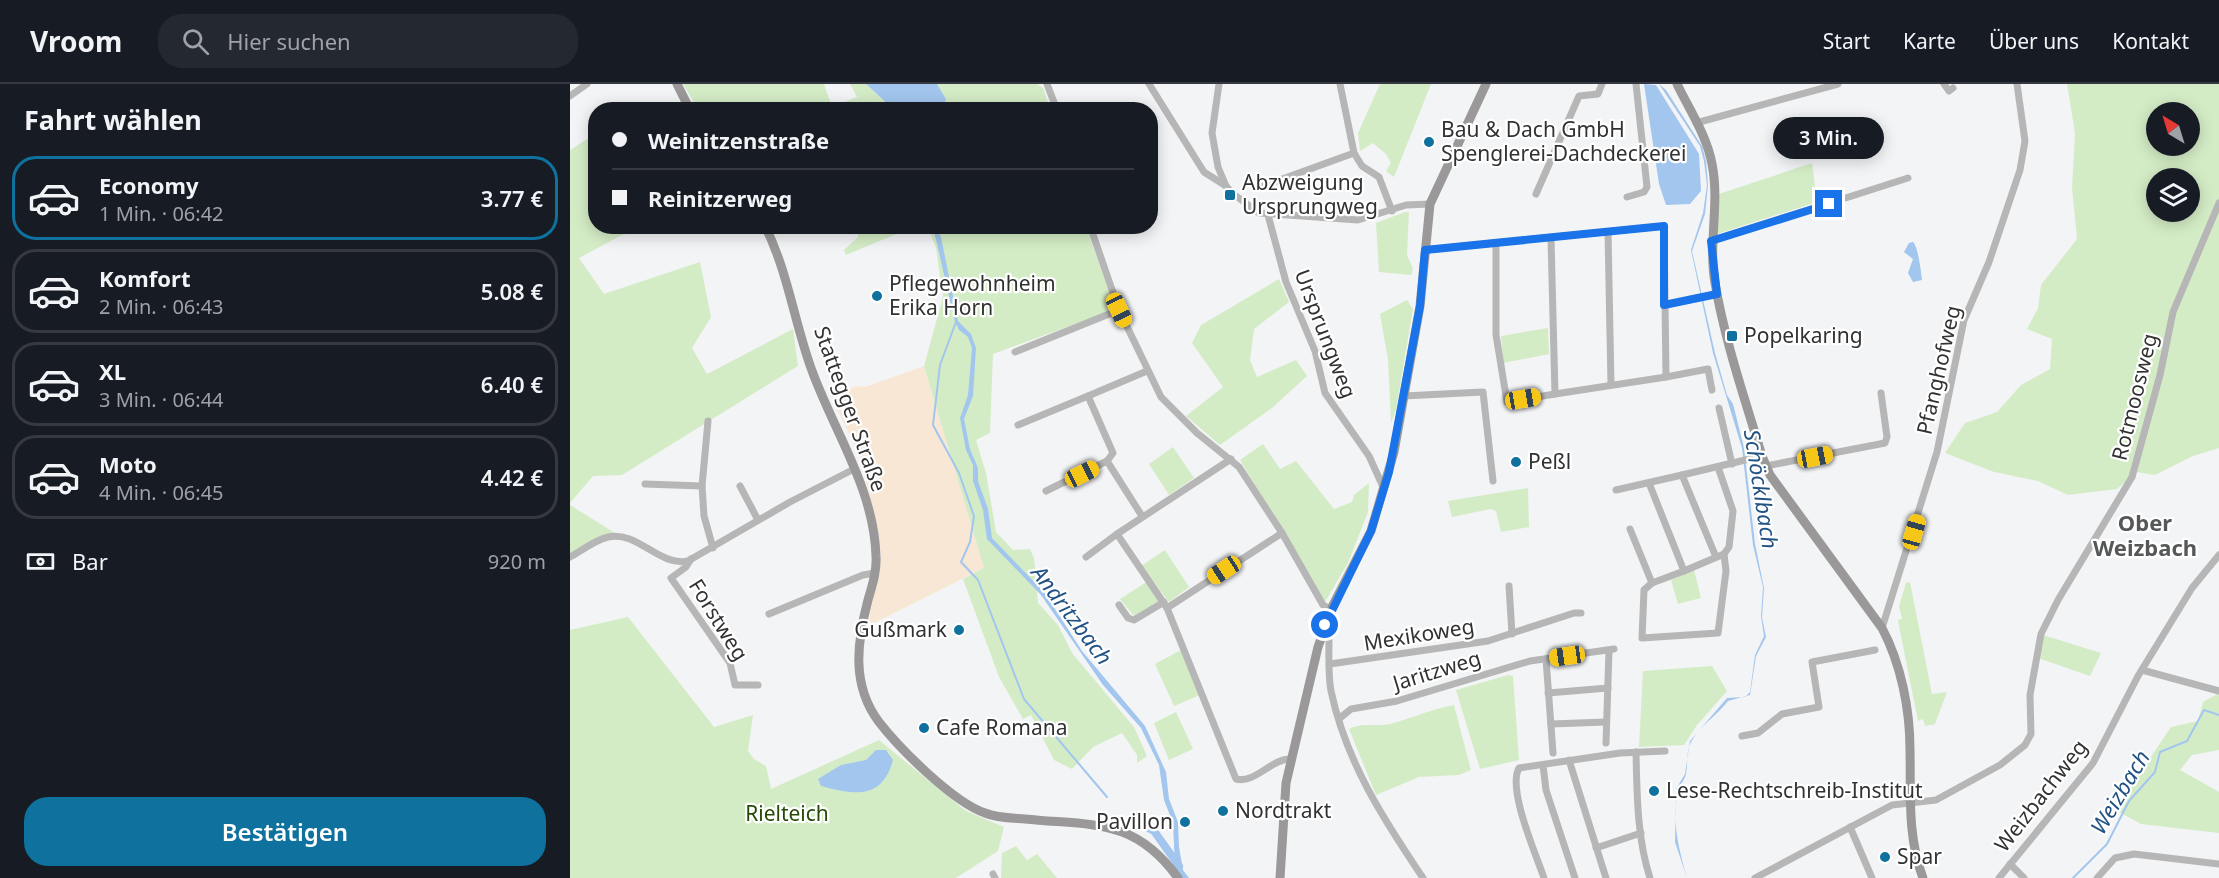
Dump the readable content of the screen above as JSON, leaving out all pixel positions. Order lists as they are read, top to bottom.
{
  "streets": {
    "main road": ["Stattegger Straße"],
    "street": [
      "Ursprungweg",
      "Pfanghofweg",
      "Rotmoosweg",
      "Forstweg",
      "Mexikoweg",
      "Jaritzweg",
      "Weizbachweg"
    ]
  },
  "crossings": [
    ["Stattegger Straße", "Forstweg"]
  ],
  "districts": ["Ober Weizbach"],
  "water": ["Schöcklbach", "Andritzbach", "Weizbach"],
  "parks": ["Rielteich"],
  "places": {
    "other": [
      "Bau & Dach GmbH Spenglerei-Dachdeckerei",
      "Pflegewohnheim Erika Horn",
      "Peßl",
      "Gußmark",
      "Cafe Romana",
      "Lese-Rechtschreib-Institut",
      "Nordtrakt",
      "Pavillon",
      "Spar"
    ],
    "transit": ["Abzweigung Ursprungweg", "Popelkaring"]
  },
  "north": "top left",
  "page": {
    "header": "Vroom",
    "search": "Hier suchen",
    "nav": [
      "Start",
      "Karte",
      "Über uns",
      "Kontakt"
    ],
    "heading": "Fahrt wählen",
    "banner": ["Weinitzenstraße", "Reinitzerweg"],
    "bubble": "3 Min.",
    "list": [
      {
        "name": "Economy",
        "note": "1 Min. · 06:42",
        "value": "3.77 €"
      },
      {
        "name": "Komfort",
        "note": "2 Min. · 06:43",
        "value": "5.08 €"
      },
      {
        "name": "XL",
        "note": "3 Min. · 06:44",
        "value": "6.40 €"
      },
      {
        "name": "Moto",
        "note": "4 Min. · 06:45",
        "value": "4.42 €"
      }
    ],
    "pay": ["Bar", "920 m"],
    "buttons": "Bestätigen"
  }
}
